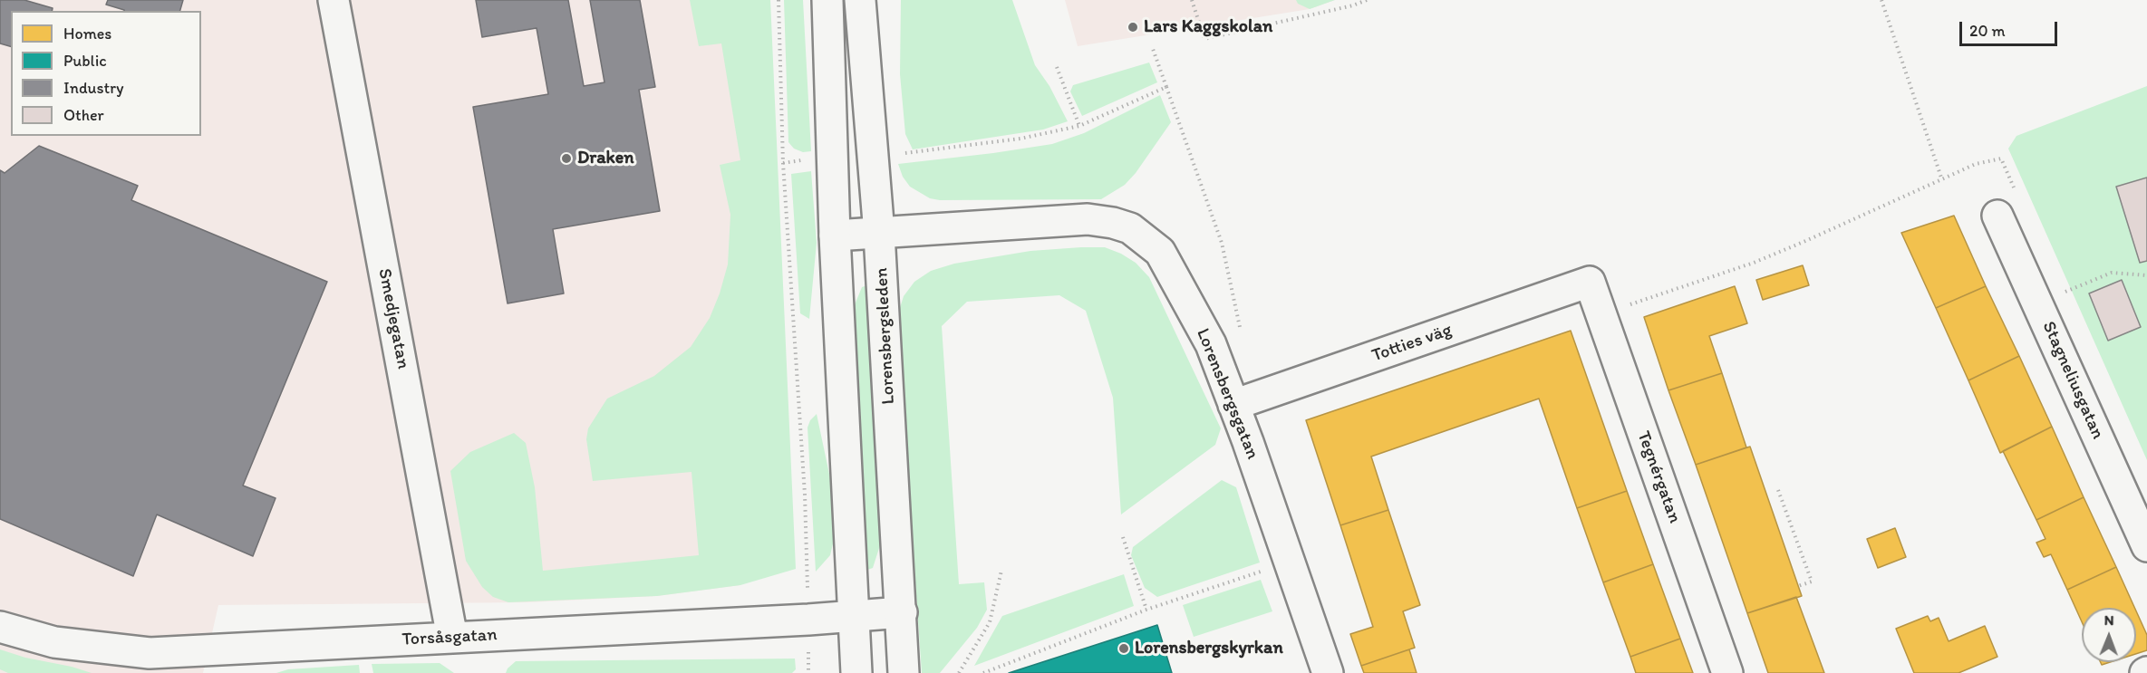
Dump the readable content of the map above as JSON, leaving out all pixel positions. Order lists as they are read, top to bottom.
{
  "streets": {
    "street": [
      "Smedjegatan",
      "Lorensbergsleden",
      "Totties väg",
      "Stagneliusgatan",
      "Lorensbergsgatan",
      "Tegnérgatan",
      "Torsåsgatan"
    ]
  },
  "crossings": [
    ["Smedjegatan", "Torsåsgatan"],
    ["Lorensbergsleden", "Lorensbergsgatan"],
    ["Lorensbergsleden", "Torsåsgatan"],
    ["Totties väg", "Lorensbergsgatan"],
    ["Totties väg", "Tegnérgatan"]
  ],
  "places": ["Lars Kaggskolan", "Draken", "Lorensbergskyrkan"],
  "legend": [
    "Homes",
    "Public",
    "Industry",
    "Other"
  ],
  "scale_bar": "20 m",
  "north": "top"
}
